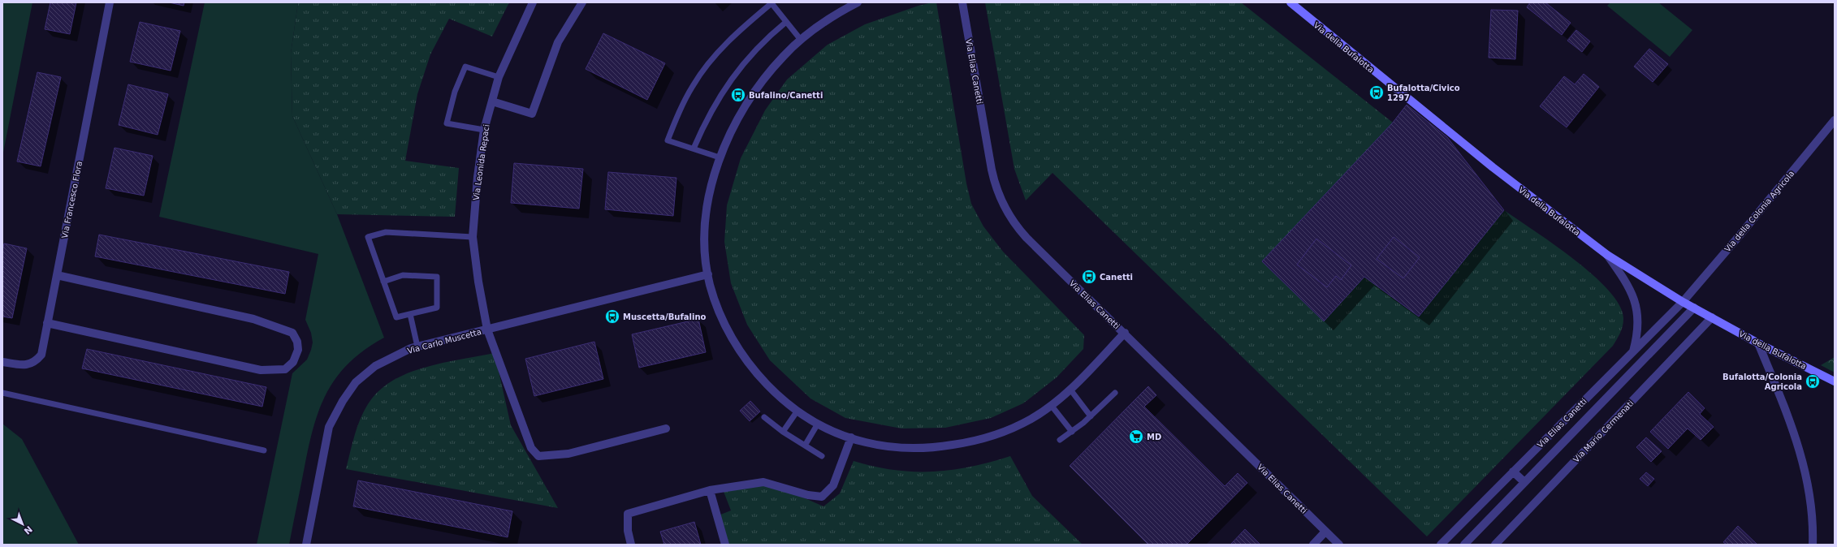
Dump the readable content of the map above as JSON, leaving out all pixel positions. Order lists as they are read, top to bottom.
{
  "streets": {
    "street": [
      "Via della Bufalotta",
      "Via Elias Canetti",
      "Via Leonida Repaci",
      "Via Francesco Flora",
      "Via della Colonia Agricola",
      "Via Carlo Muscetta",
      "Via Mario Cermenati"
    ]
  },
  "crossings": [
    ["Via della Bufalotta", "Via Elias Canetti"],
    ["Via della Bufalotta", "Via della Colonia Agricola"],
    ["Via della Bufalotta", "Via Mario Cermenati"],
    ["Via Elias Canetti", "Via della Colonia Agricola"],
    ["Via Leonida Repaci", "Via Carlo Muscetta"]
  ],
  "places": {
    "bus stop": [
      "Bufalotta/Civico 1297",
      "Bufalino/Canetti",
      "Canetti",
      "Muscetta/Bufalino",
      "Bufalotta/Colonia Agricola"
    ],
    "supermarket": ["MD"]
  },
  "north": "bottom right"
}
